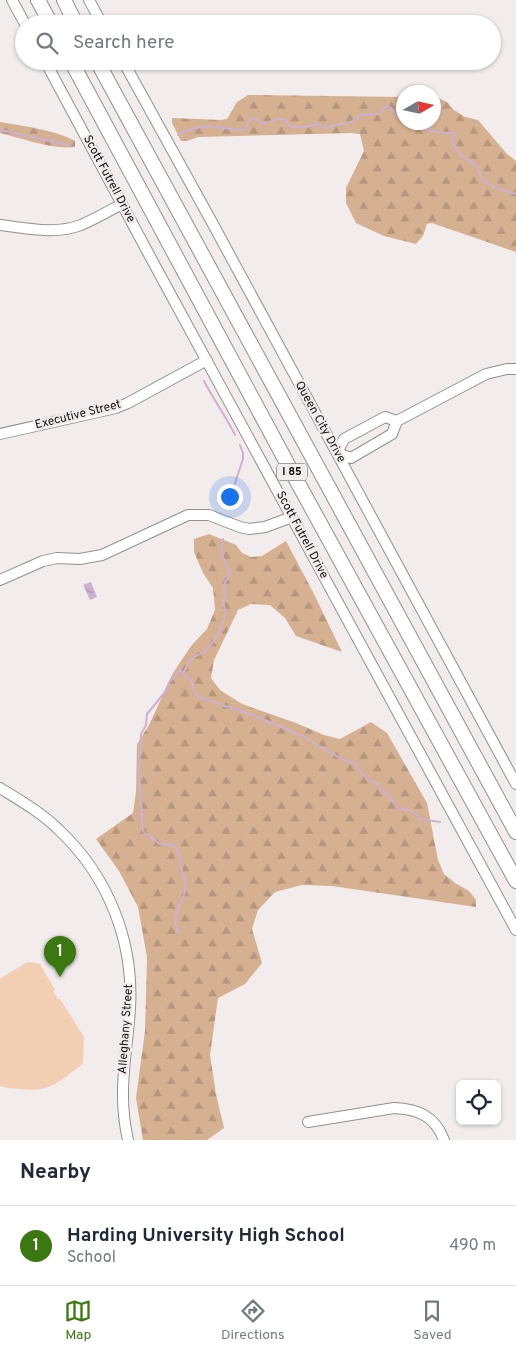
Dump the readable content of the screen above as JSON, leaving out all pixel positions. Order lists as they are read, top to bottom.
{
  "streets": {
    "highway": ["I 85"],
    "street": [
      "Scott Futrell Drive",
      "Executive Street",
      "Queen City Drive",
      "Alleghany Street"
    ]
  },
  "crossings": [
    ["Scott Futrell Drive", "Executive Street"]
  ],
  "north": "right",
  "page": {
    "search": "Search here",
    "pins": "1",
    "heading": "Nearby",
    "list": [
      {
        "mark": "1",
        "name": "Harding University High School",
        "note": "School",
        "value": "490 m"
      }
    ],
    "nav": ["Map", "Directions", "Saved"]
  }
}
